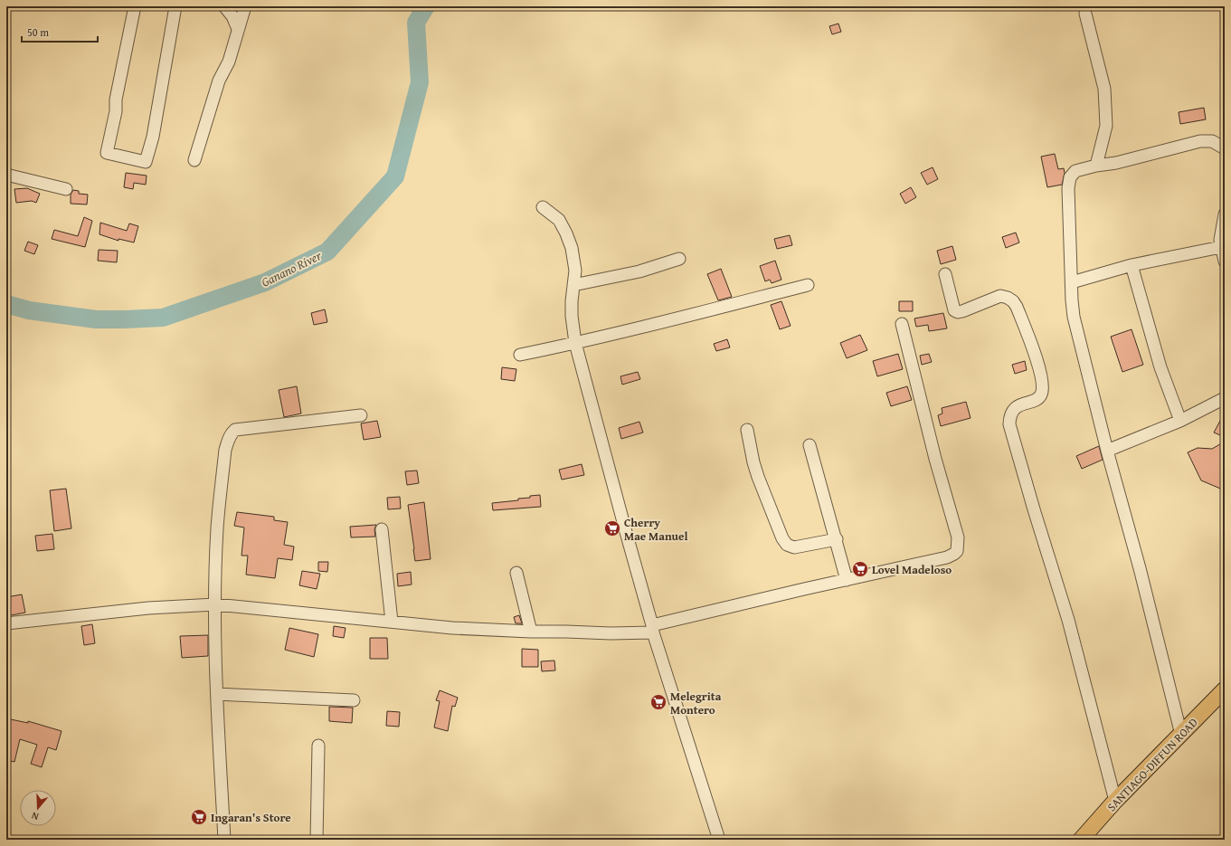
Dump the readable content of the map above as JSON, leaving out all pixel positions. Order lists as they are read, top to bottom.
{
  "streets": {
    "main road": ["SANTIAGO-DIFFUN ROAD"]
  },
  "water": ["Ganano River"],
  "places": {
    "supermarket": [
      "Cherry Mae Manuel",
      "Lovel Madeloso",
      "Melegrita Montero",
      "Ingaran's Store"
    ]
  },
  "scale_bar": "50 m",
  "north": "bottom"
}
